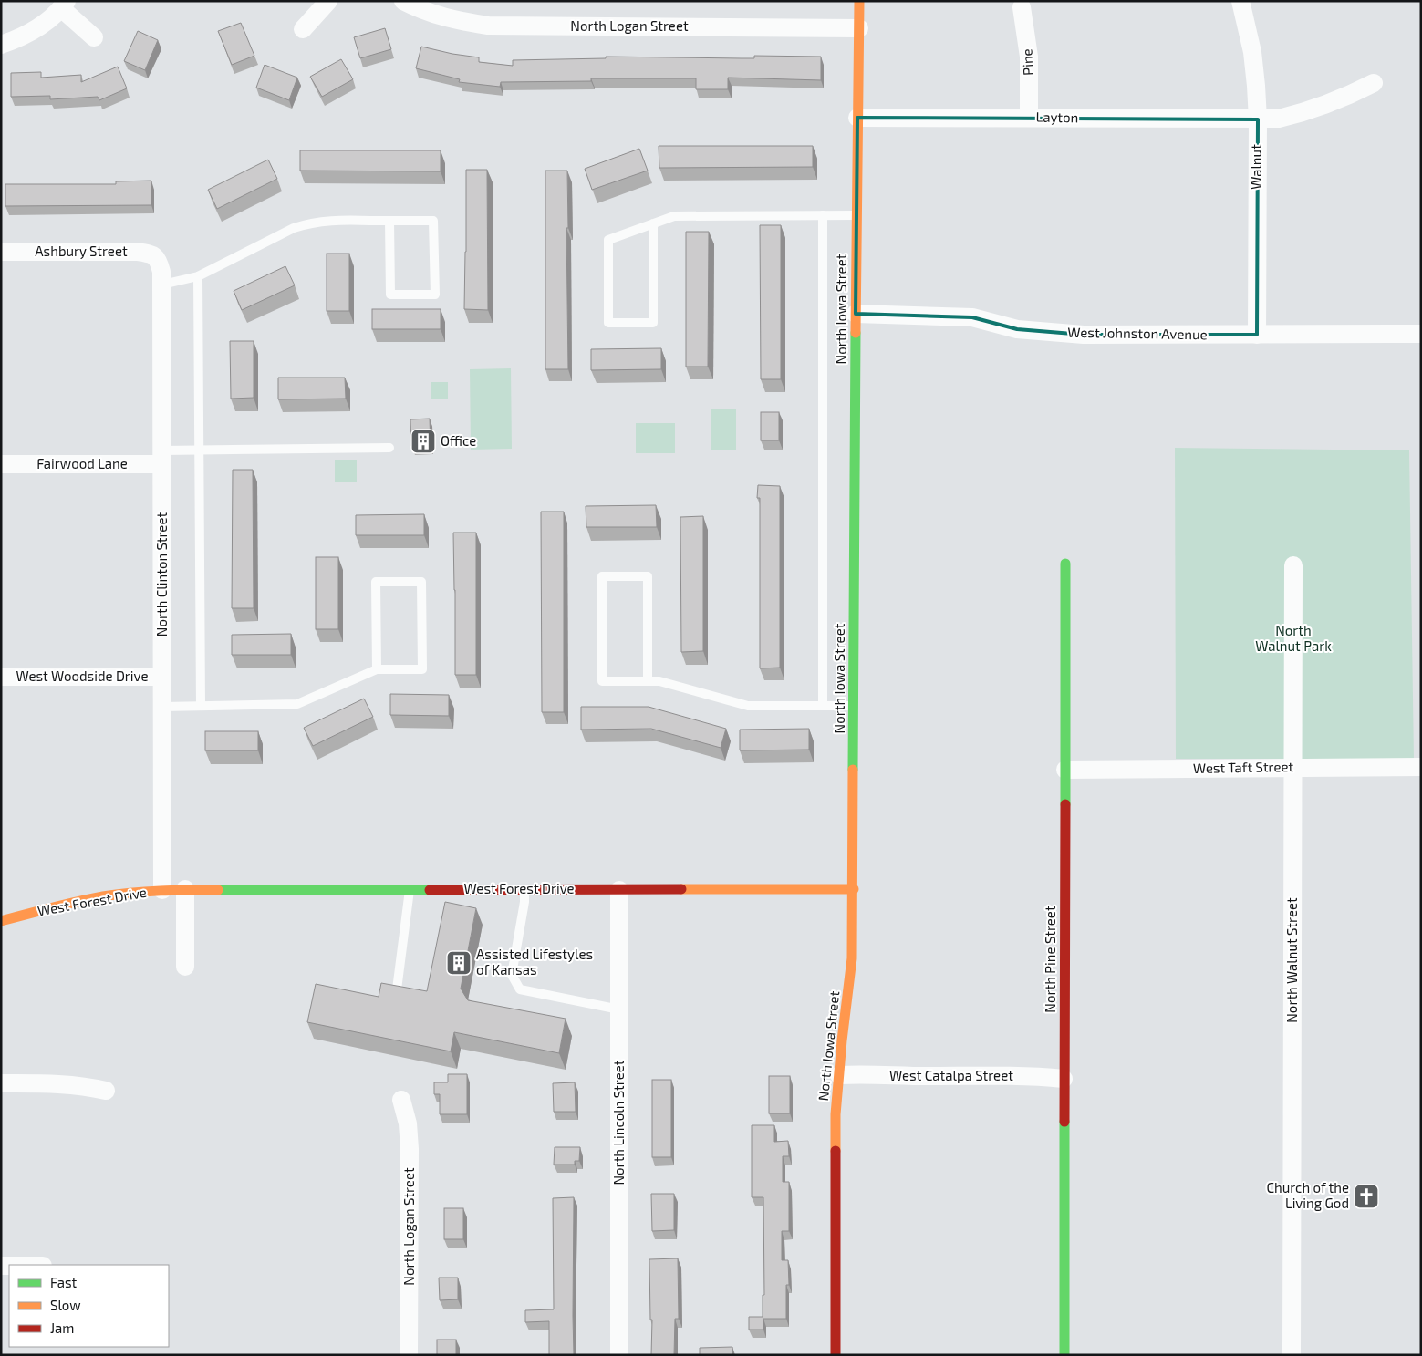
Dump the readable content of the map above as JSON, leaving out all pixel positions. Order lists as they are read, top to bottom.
{
  "streets": {
    "street": [
      "North Logan Street",
      "Pine",
      "Layton",
      "Walnut",
      "Ashbury Street",
      "North Iowa Street",
      "West Johnston Avenue",
      "Fairwood Lane",
      "North Clinton Street",
      "West Woodside Drive",
      "West Taft Street",
      "West Forest Drive",
      "North Pine Street",
      "North Walnut Street",
      "West Catalpa Street",
      "North Lincoln Street"
    ]
  },
  "crossings": [
    ["North Logan Street", "North Iowa Street"],
    ["Pine", "Layton"],
    ["Layton", "Walnut"],
    ["Layton", "North Iowa Street"],
    ["Walnut", "West Johnston Avenue"],
    ["Ashbury Street", "North Clinton Street"],
    ["North Iowa Street", "West Johnston Avenue"],
    ["North Iowa Street", "West Forest Drive"],
    ["North Iowa Street", "West Catalpa Street"],
    ["Fairwood Lane", "North Clinton Street"],
    ["North Clinton Street", "West Woodside Drive"],
    ["North Clinton Street", "West Forest Drive"],
    ["West Taft Street", "North Pine Street"],
    ["West Taft Street", "North Walnut Street"],
    ["West Forest Drive", "North Lincoln Street"],
    ["North Pine Street", "West Catalpa Street"]
  ],
  "parks": ["North Walnut Park"],
  "places": {
    "building": ["Office", "Assisted Lifestyles of Kansas"],
    "church": ["Church of the Living God"]
  },
  "legend": ["Fast", "Slow", "Jam"]
}
